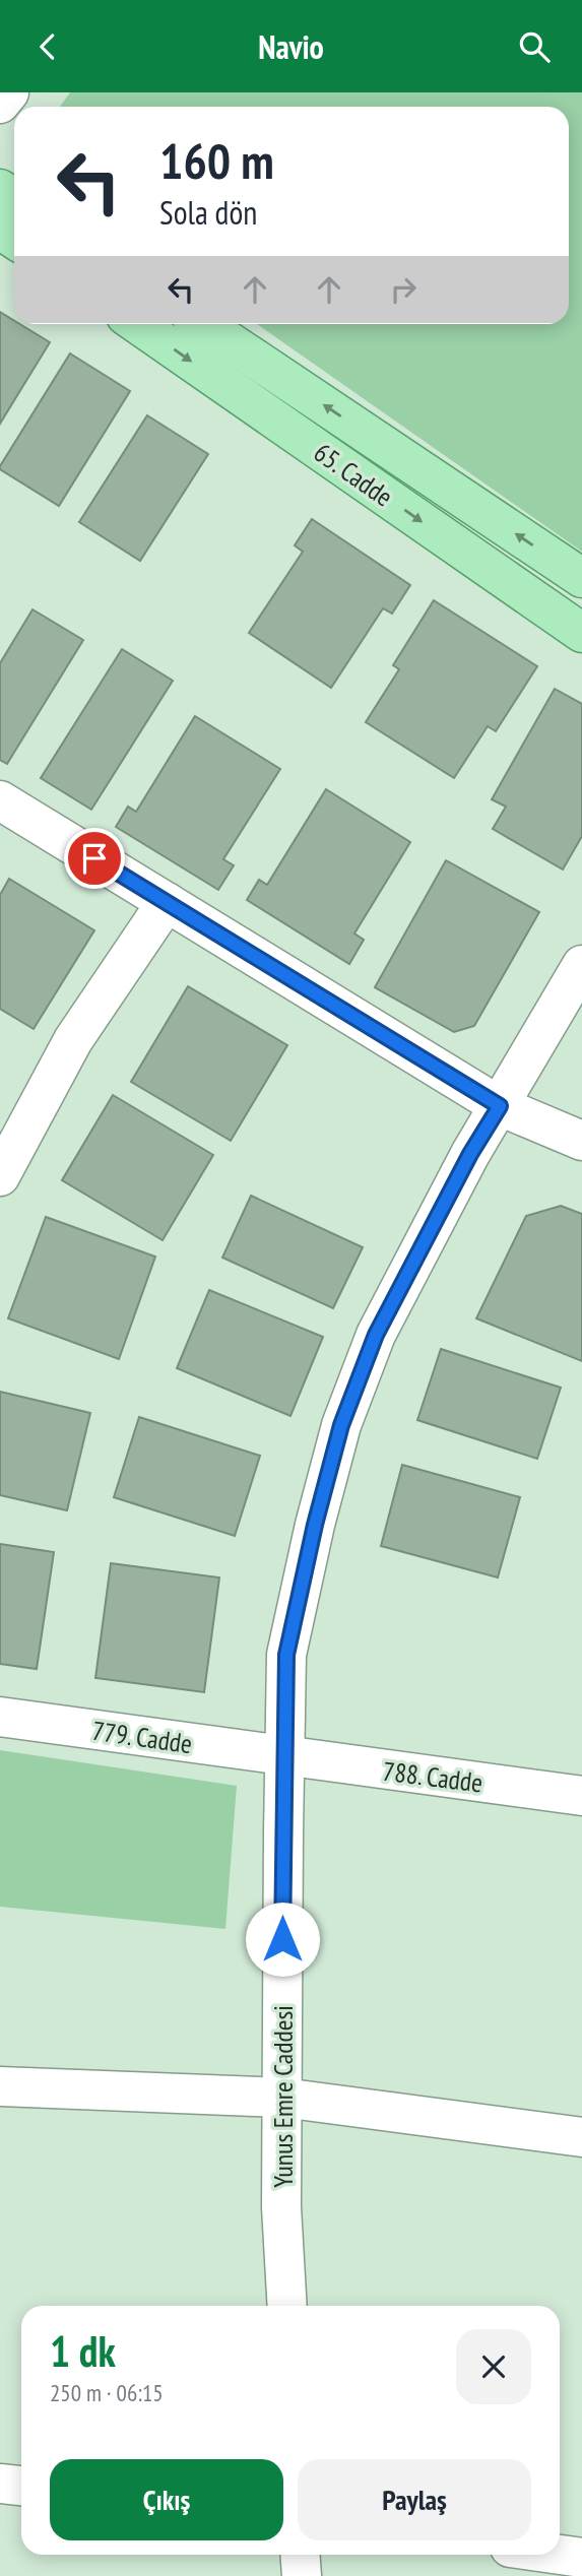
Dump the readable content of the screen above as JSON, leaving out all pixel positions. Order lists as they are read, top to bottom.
{
  "streets": {
    "main road": ["65. Cadde"],
    "street": ["779. Cadde", "788. Cadde", "Yunus Emre Caddesi"]
  },
  "crossings": [
    ["779. Cadde", "788. Cadde"],
    ["779. Cadde", "Yunus Emre Caddesi"],
    ["788. Cadde", "Yunus Emre Caddesi"]
  ],
  "page": {
    "header": "Navio",
    "turn": ["160 m", "Sola dön"],
    "heading": ["1 dk", "250 m · 06:15"],
    "buttons": ["Çıkış", "Paylaş"]
  }
}
